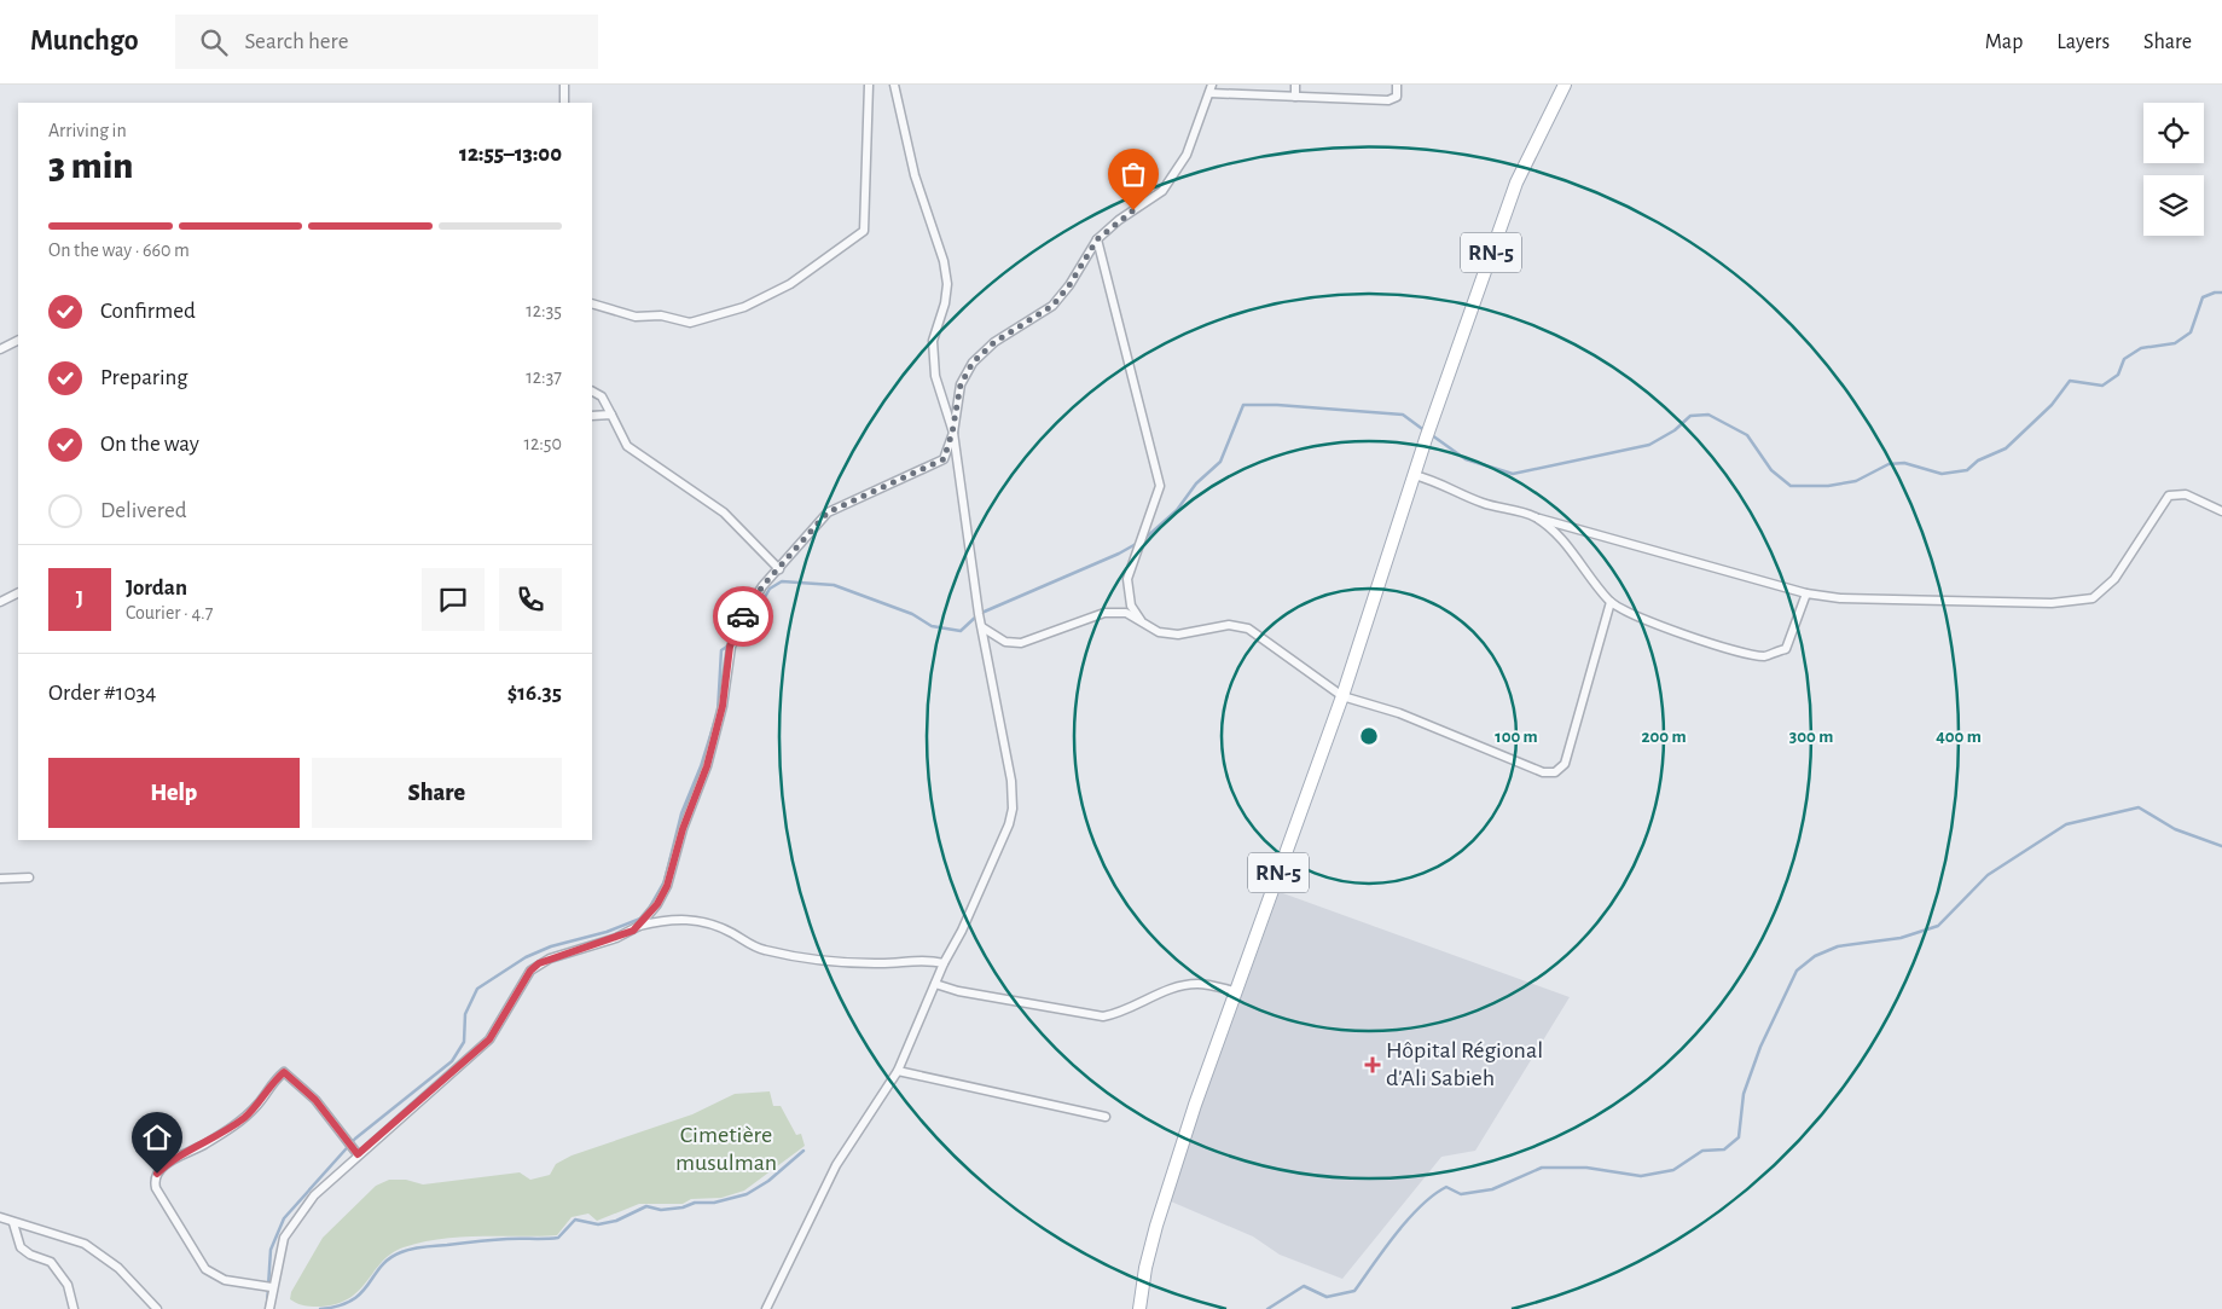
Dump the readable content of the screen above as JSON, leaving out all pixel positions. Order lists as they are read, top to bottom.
{
  "streets": {
    "main road": ["RN-5"]
  },
  "parks": ["Cimetière musulman"],
  "places": {
    "health": ["Hôpital Régional d'Ali Sabieh"]
  },
  "page": {
    "header": "Munchgo",
    "search": "Search here",
    "nav": ["Map", "Layers", "Share"],
    "heading": ["3 min", "Arriving in", "12:55–13:00"],
    "panel": [
      "Jordan",
      "Courier · 4.7",
      "Order #1034",
      "$16.35"
    ],
    "bar": "On the way · 660 m",
    "list": [
      ["Confirmed", "12:35"],
      ["Preparing", "12:37"],
      ["On the way", "12:50"],
      "Delivered"
    ],
    "round": "J",
    "buttons": ["Help", "Share"]
  },
  "rings": [
    "100 m",
    "200 m",
    "300 m",
    "400 m"
  ]
}
